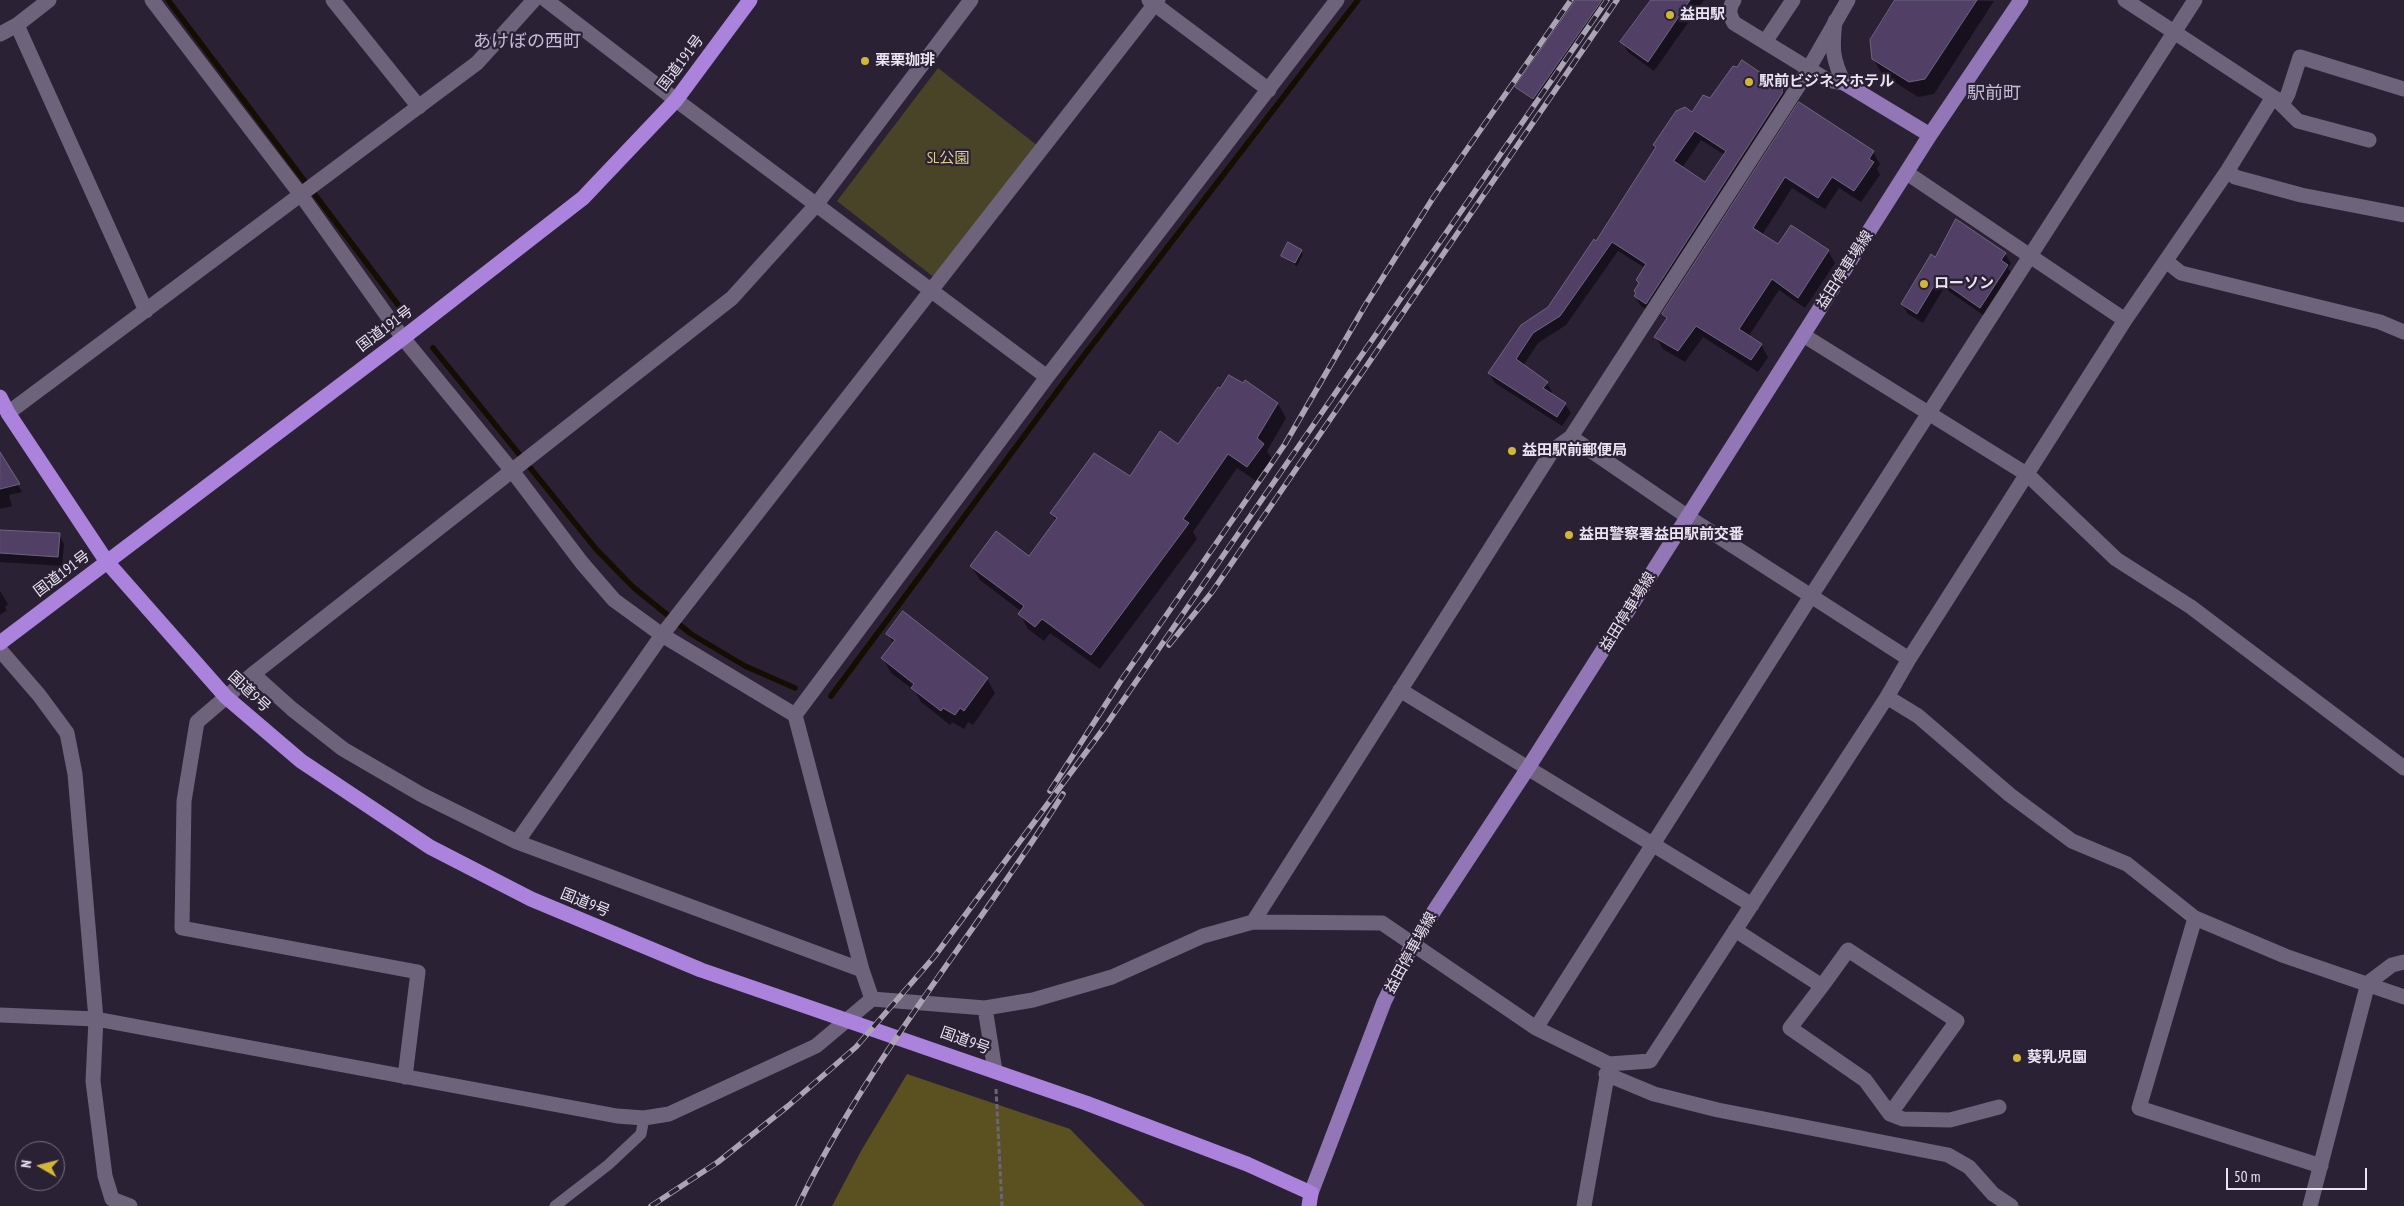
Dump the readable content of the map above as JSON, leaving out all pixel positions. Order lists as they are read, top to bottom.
{
  "streets": {
    "highway": ["国道191号", "国道9号"],
    "main road": ["益田停車場線"]
  },
  "crossings": [
    ["国道191号", "国道9号"],
    ["益田停車場線", "国道9号"]
  ],
  "districts": ["あけぼの西町", "駅前町"],
  "parks": ["SL公園"],
  "places": [
    "益田駅",
    "栗栗珈琲",
    "駅前ビジネスホテル",
    "ローソン",
    "益田駅前郵便局",
    "益田警察署益田駅前交番",
    "葵乳児園"
  ],
  "scale_bar": "50 m",
  "north": "left"
}
